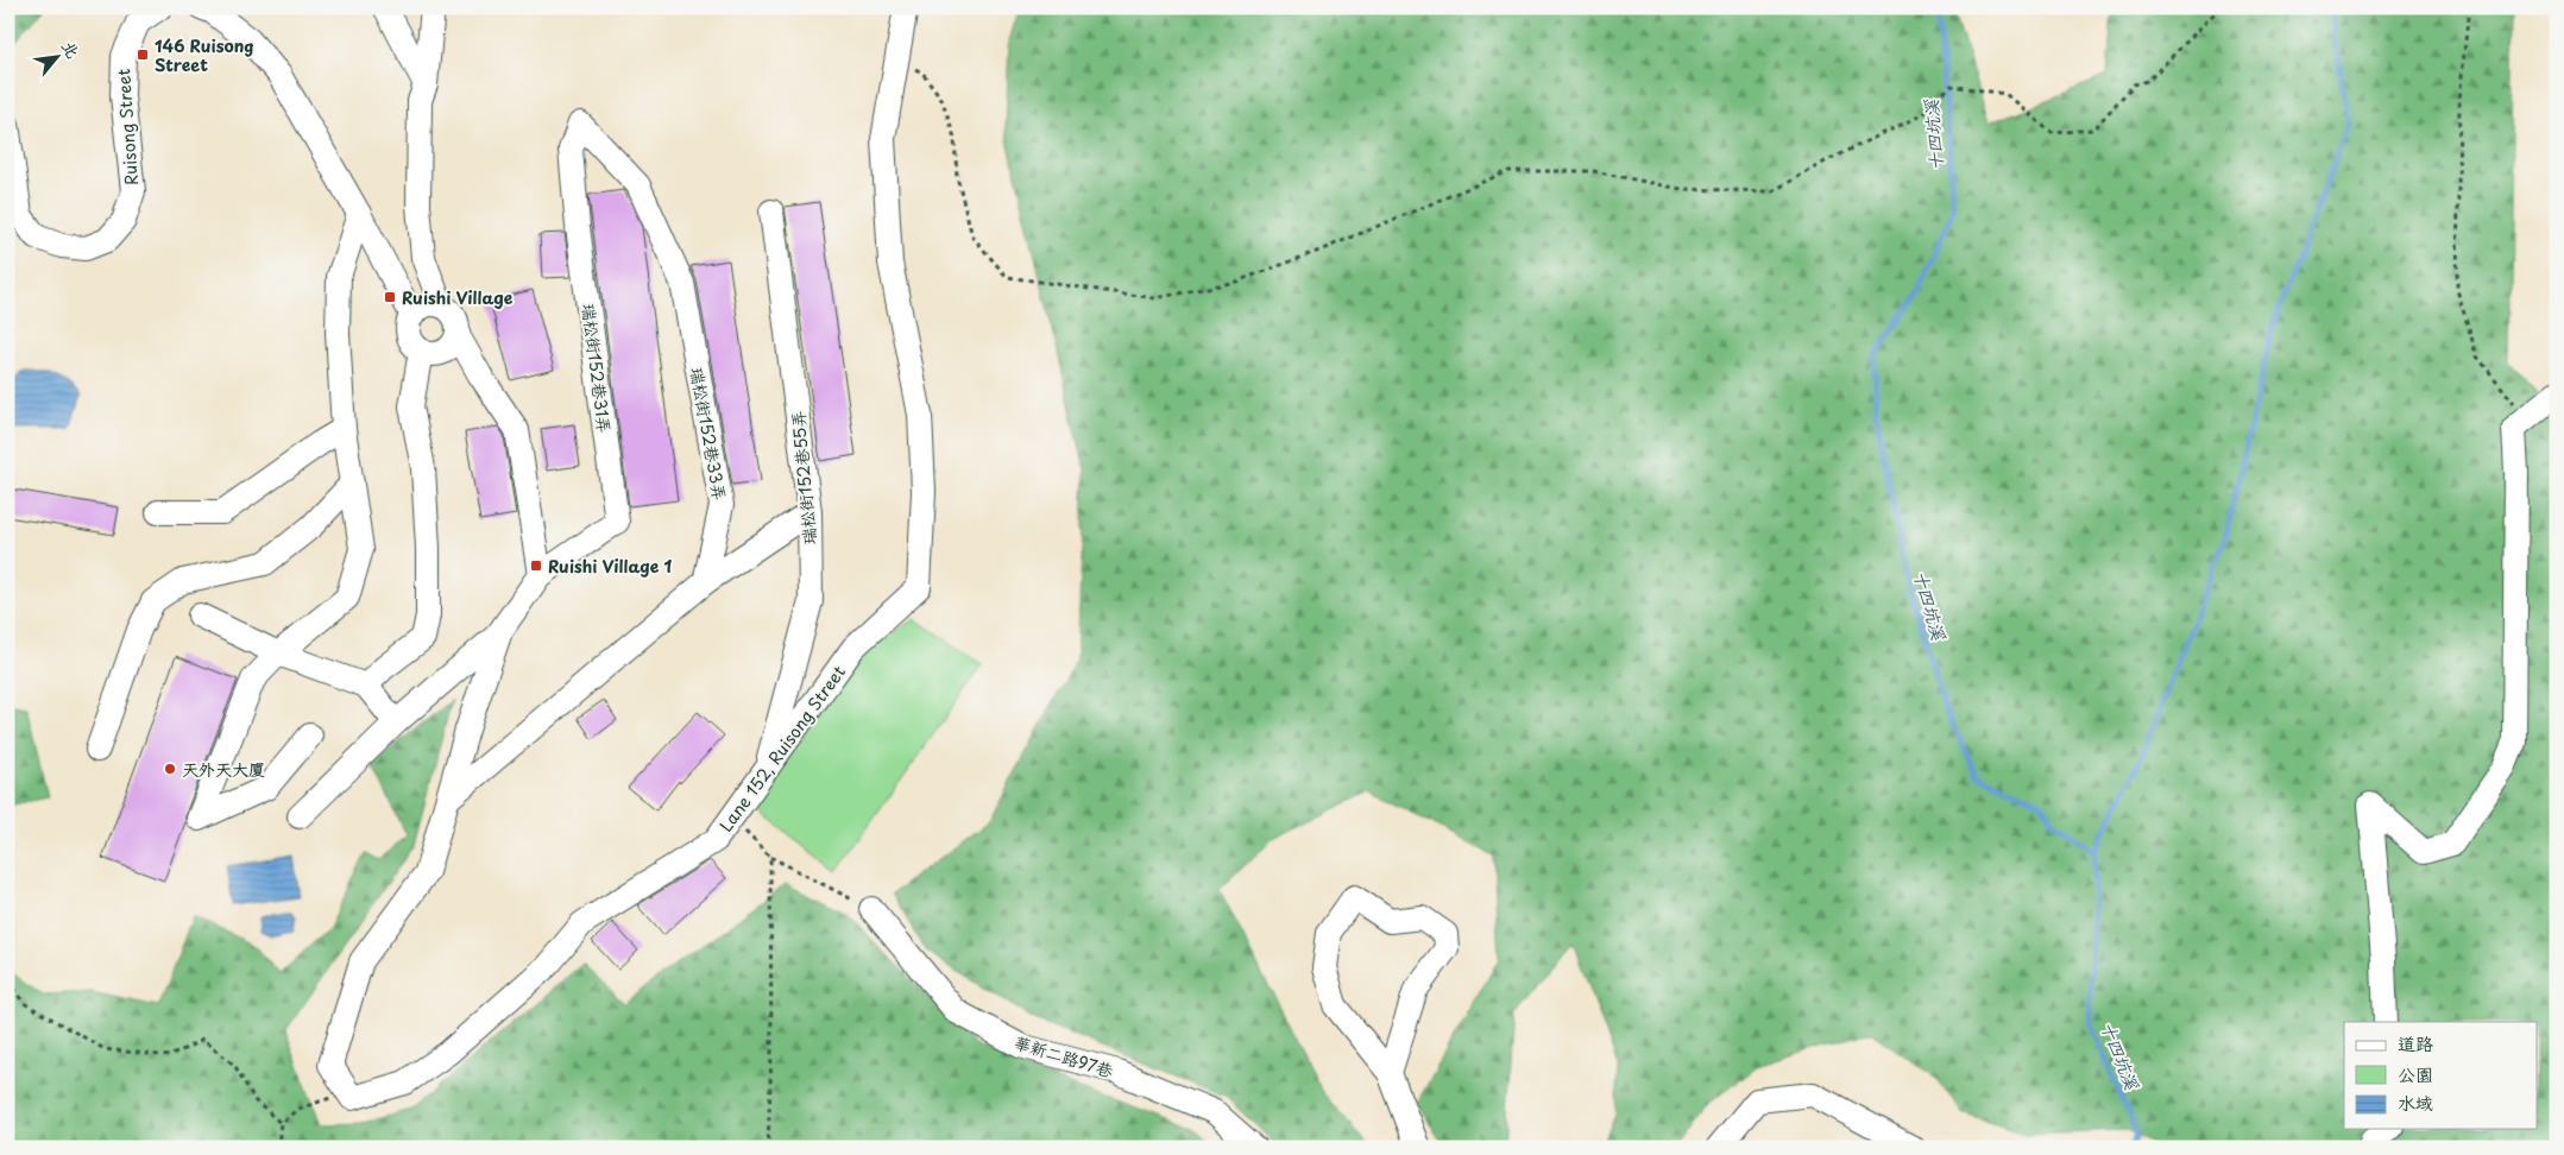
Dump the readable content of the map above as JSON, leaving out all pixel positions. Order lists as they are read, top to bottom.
{
  "streets": {
    "street": [
      "Ruisong Street",
      "瑞松街152巷31弄",
      "瑞松街152巷33弄",
      "瑞松街152巷55弄",
      "Lane 152, Ruisong Street",
      "華新二路97巷"
    ]
  },
  "crossings": [
    ["瑞松街152巷31弄", "瑞松街152巷33弄"],
    ["瑞松街152巷55弄", "Lane 152, Ruisong Street"]
  ],
  "water": ["十四坑溪"],
  "places": {
    "transit": ["146 Ruisong Street", "Ruishi Village", "Ruishi Village 1"],
    "other": ["天外天大廈"]
  },
  "legend": ["道路", "公園", "水域"],
  "north": "top right"
}
